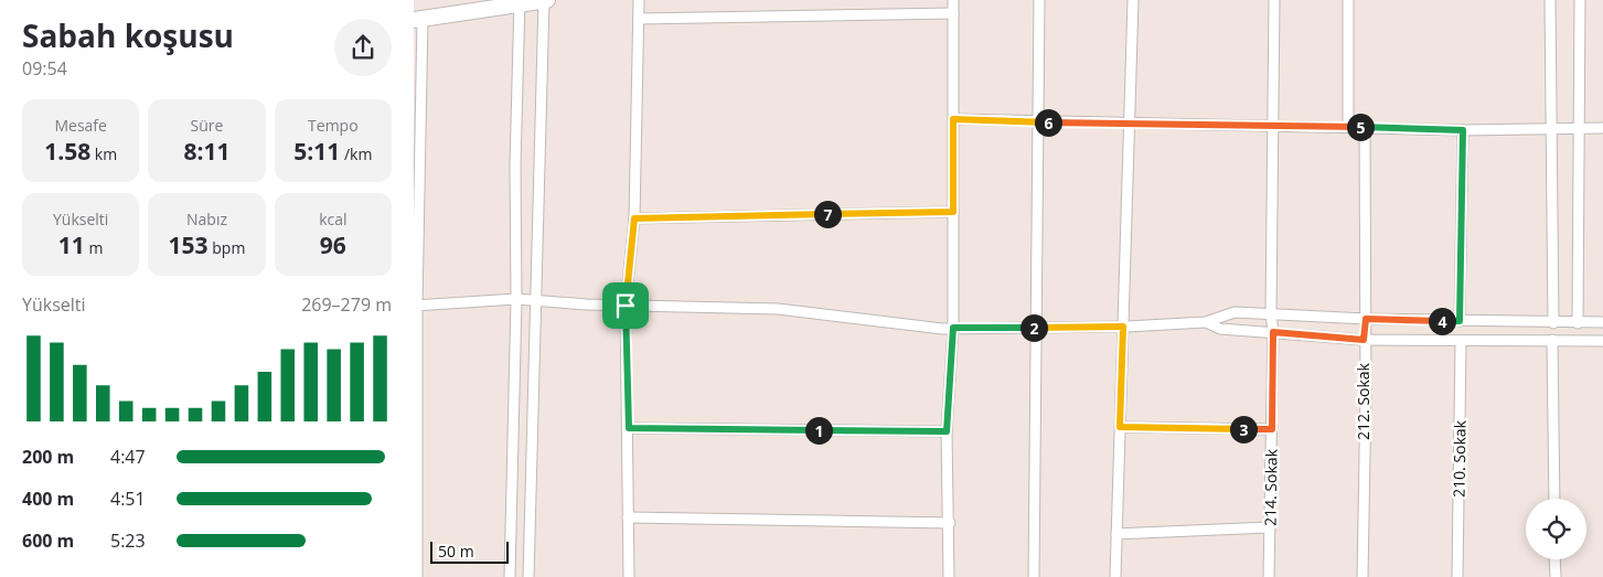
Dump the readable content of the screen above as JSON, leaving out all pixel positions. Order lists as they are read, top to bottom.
{
  "streets": {
    "street": ["212. Sokak", "210. Sokak", "214. Sokak"]
  },
  "scale_bar": "50 m",
  "page": {
    "heading": ["Sabah koşusu", "09:54"],
    "stats": [
      ["Mesafe", "1.58 km"],
      ["Süre", "8:11"],
      ["Tempo", "5:11 /km"],
      ["Yükselti", "11 m"],
      ["Nabız", "153 bpm"],
      ["kcal", "96"]
    ],
    "pins": [
      "6",
      "5",
      "7",
      "4",
      "2",
      "3",
      "1"
    ],
    "chart": ["Yükselti", "269–279 m"],
    "list": [
      {
        "name": "200 m",
        "note": "4:47"
      },
      {
        "name": "400 m",
        "note": "4:51"
      },
      {
        "name": "600 m",
        "note": "5:23"
      }
    ],
    "scale": "50 m"
  }
}
